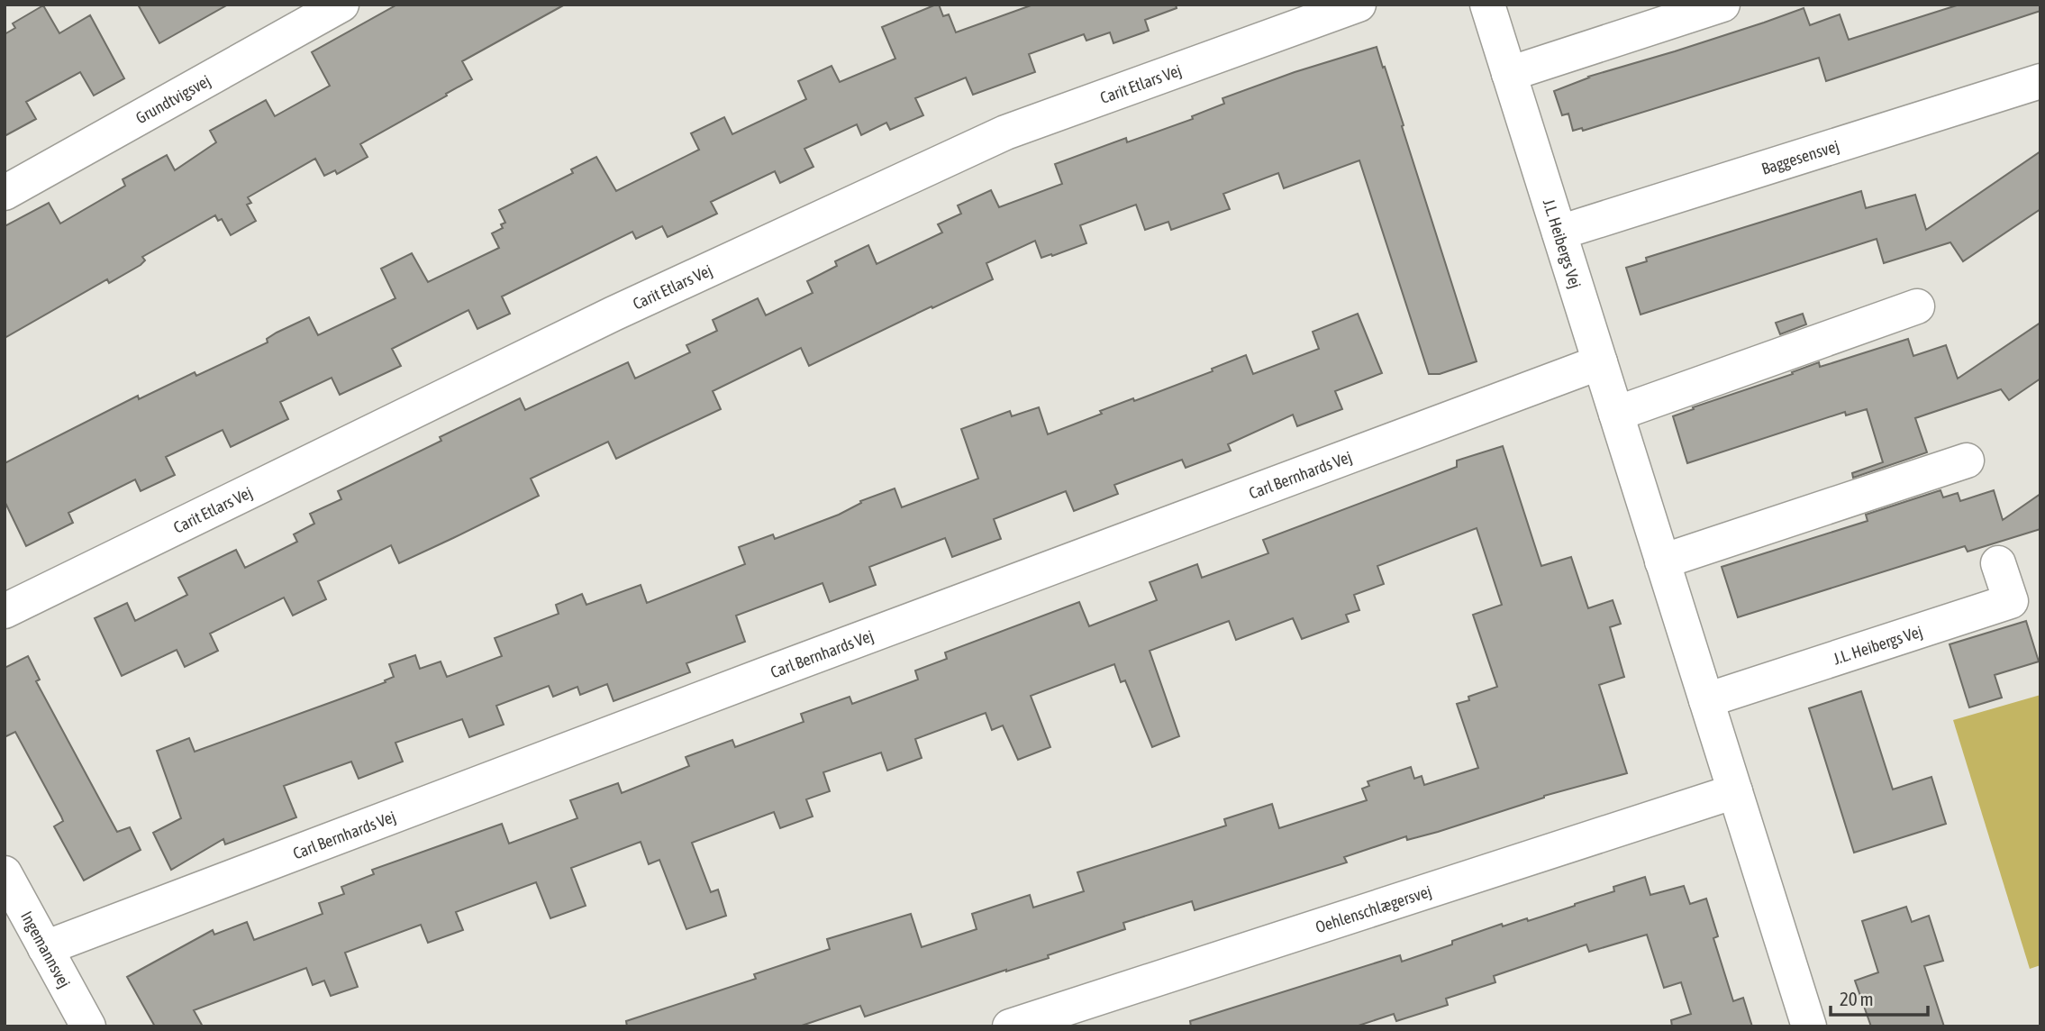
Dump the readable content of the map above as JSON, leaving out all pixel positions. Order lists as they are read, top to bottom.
{
  "streets": {
    "street": [
      "Carit Etlars Vej",
      "Grundtvigsvej",
      "Baggesensvej",
      "J.L. Heibergs Vej",
      "Carl Bernhards Vej",
      "Oehlenschlægersvej",
      "Ingemannsvej"
    ]
  },
  "crossings": [
    ["Baggesensvej", "J.L. Heibergs Vej"],
    ["J.L. Heibergs Vej", "Carl Bernhards Vej"],
    ["J.L. Heibergs Vej", "Oehlenschlægersvej"],
    ["Carl Bernhards Vej", "Ingemannsvej"]
  ],
  "scale_bar": "20 m"
}
